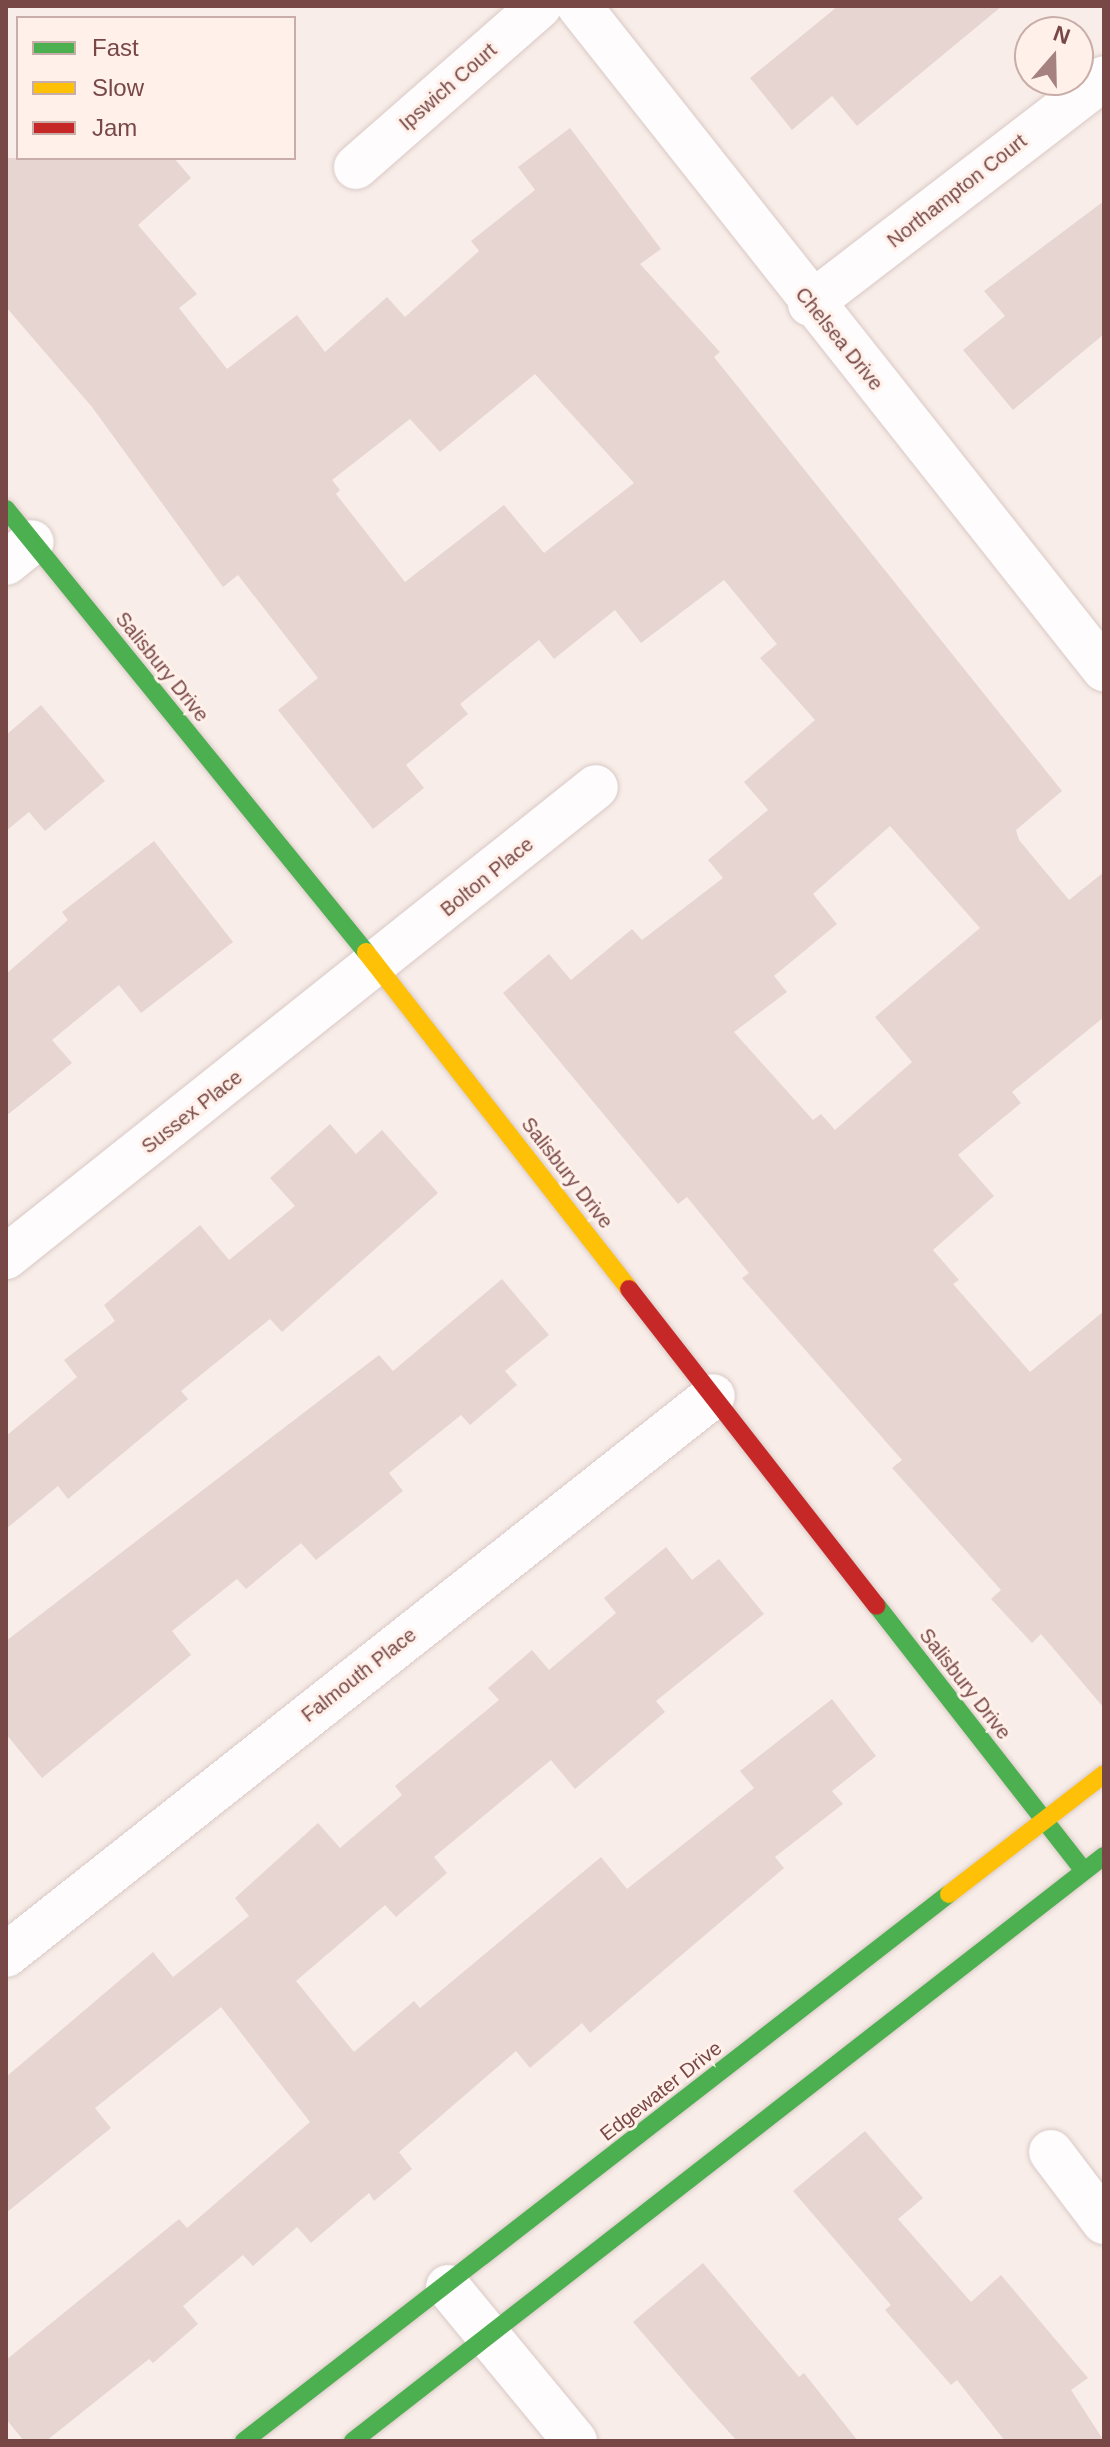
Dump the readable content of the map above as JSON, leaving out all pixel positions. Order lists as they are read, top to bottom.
{
  "streets": {
    "street": [
      "Ipswich Court",
      "Northampton Court",
      "Chelsea Drive",
      "Salisbury Drive",
      "Bolton Place",
      "Sussex Place",
      "Falmouth Place",
      "Edgewater Drive"
    ]
  },
  "crossings": [
    ["Northampton Court", "Chelsea Drive"],
    ["Salisbury Drive", "Bolton Place"],
    ["Salisbury Drive", "Sussex Place"],
    ["Salisbury Drive", "Falmouth Place"],
    ["Salisbury Drive", "Edgewater Drive"],
    ["Bolton Place", "Sussex Place"]
  ],
  "legend": ["Fast", "Slow", "Jam"],
  "north": "top"
}
